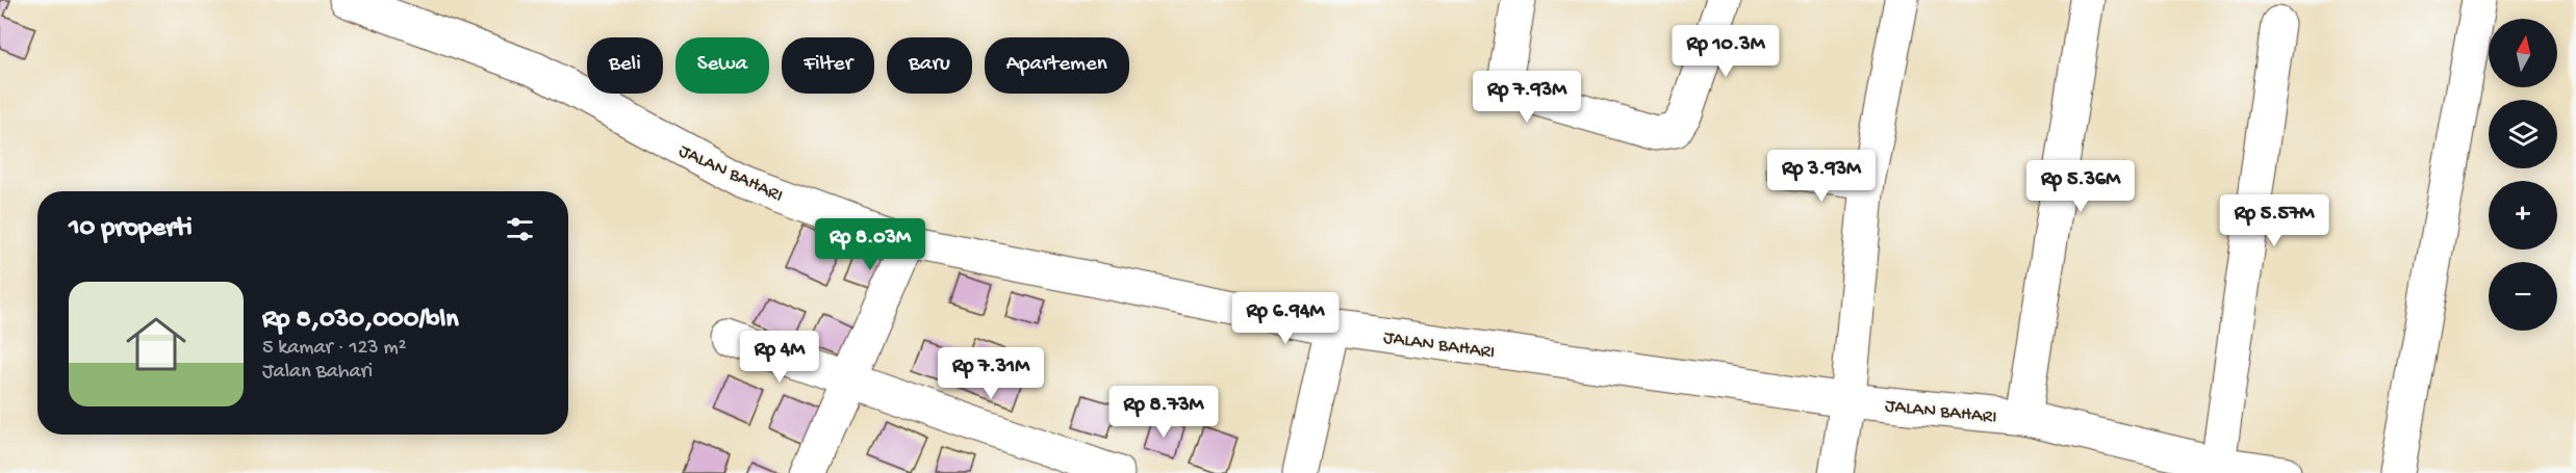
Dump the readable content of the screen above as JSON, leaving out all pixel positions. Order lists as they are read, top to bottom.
{
  "streets": {
    "street": ["JALAN BAHARI"]
  },
  "north": "top",
  "page": {
    "map_buttons": ["+", "−"],
    "price": [
      "Rp 10.3M",
      "Rp 7.93M",
      "Rp 3.93M",
      "Rp 5.36M",
      "Rp 5.57M",
      "Rp 8.03M",
      "Rp 6.94M",
      "Rp 4M",
      "Rp 7.31M",
      "Rp 8.73M"
    ],
    "chip": [
      "Beli",
      "Sewa",
      "Filter",
      "Baru",
      "Apartemen"
    ],
    "heading": "10 properti",
    "list": [
      {
        "name": "Rp 8,030,000/bln",
        "note": "5 kamar · 123 m² · Jalan Bahari"
      }
    ]
  }
}
